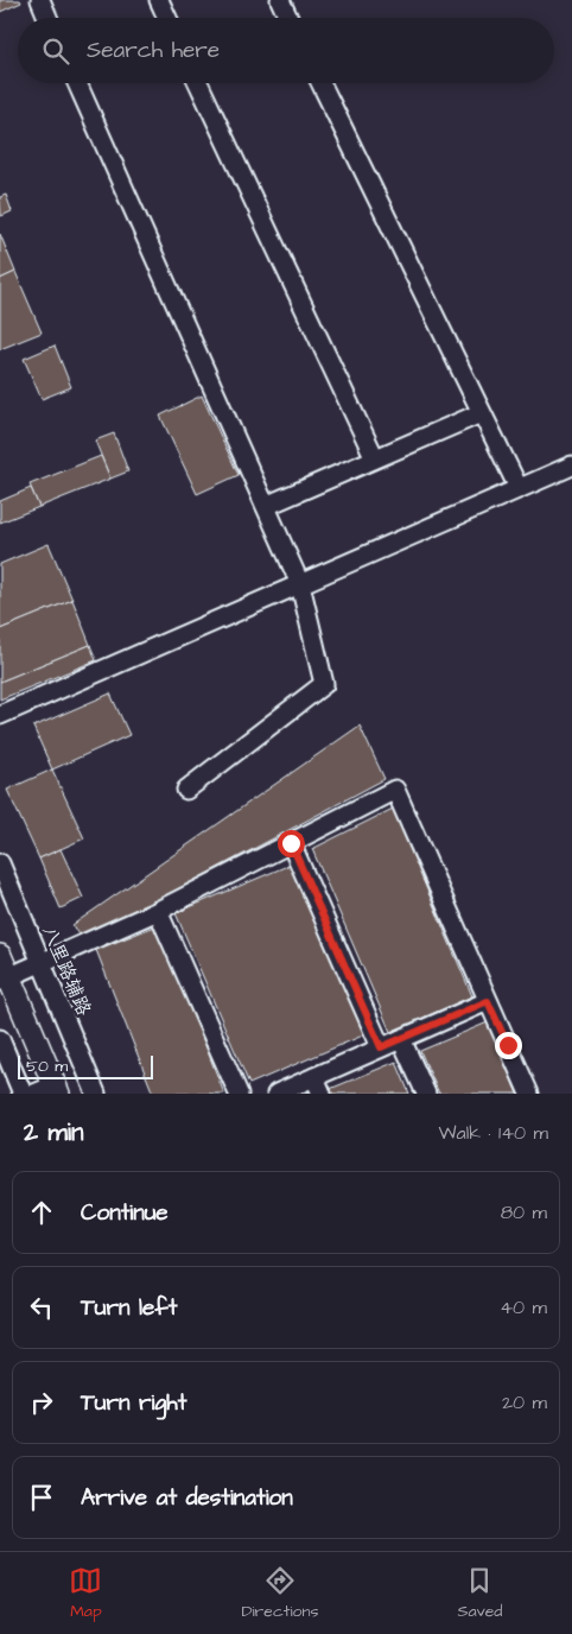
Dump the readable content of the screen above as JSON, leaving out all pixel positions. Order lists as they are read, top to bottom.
{
  "streets": {
    "street": ["八里路辅路"]
  },
  "scale_bar": "50 m",
  "page": {
    "search": "Search here",
    "scale": "50 m",
    "heading": ["2 min", "Walk · 140 m"],
    "list": [
      ["Continue", "80 m"],
      ["Turn left", "40 m"],
      ["Turn right", "20 m"],
      "Arrive at destination"
    ],
    "nav": ["Map", "Directions", "Saved"]
  }
}
